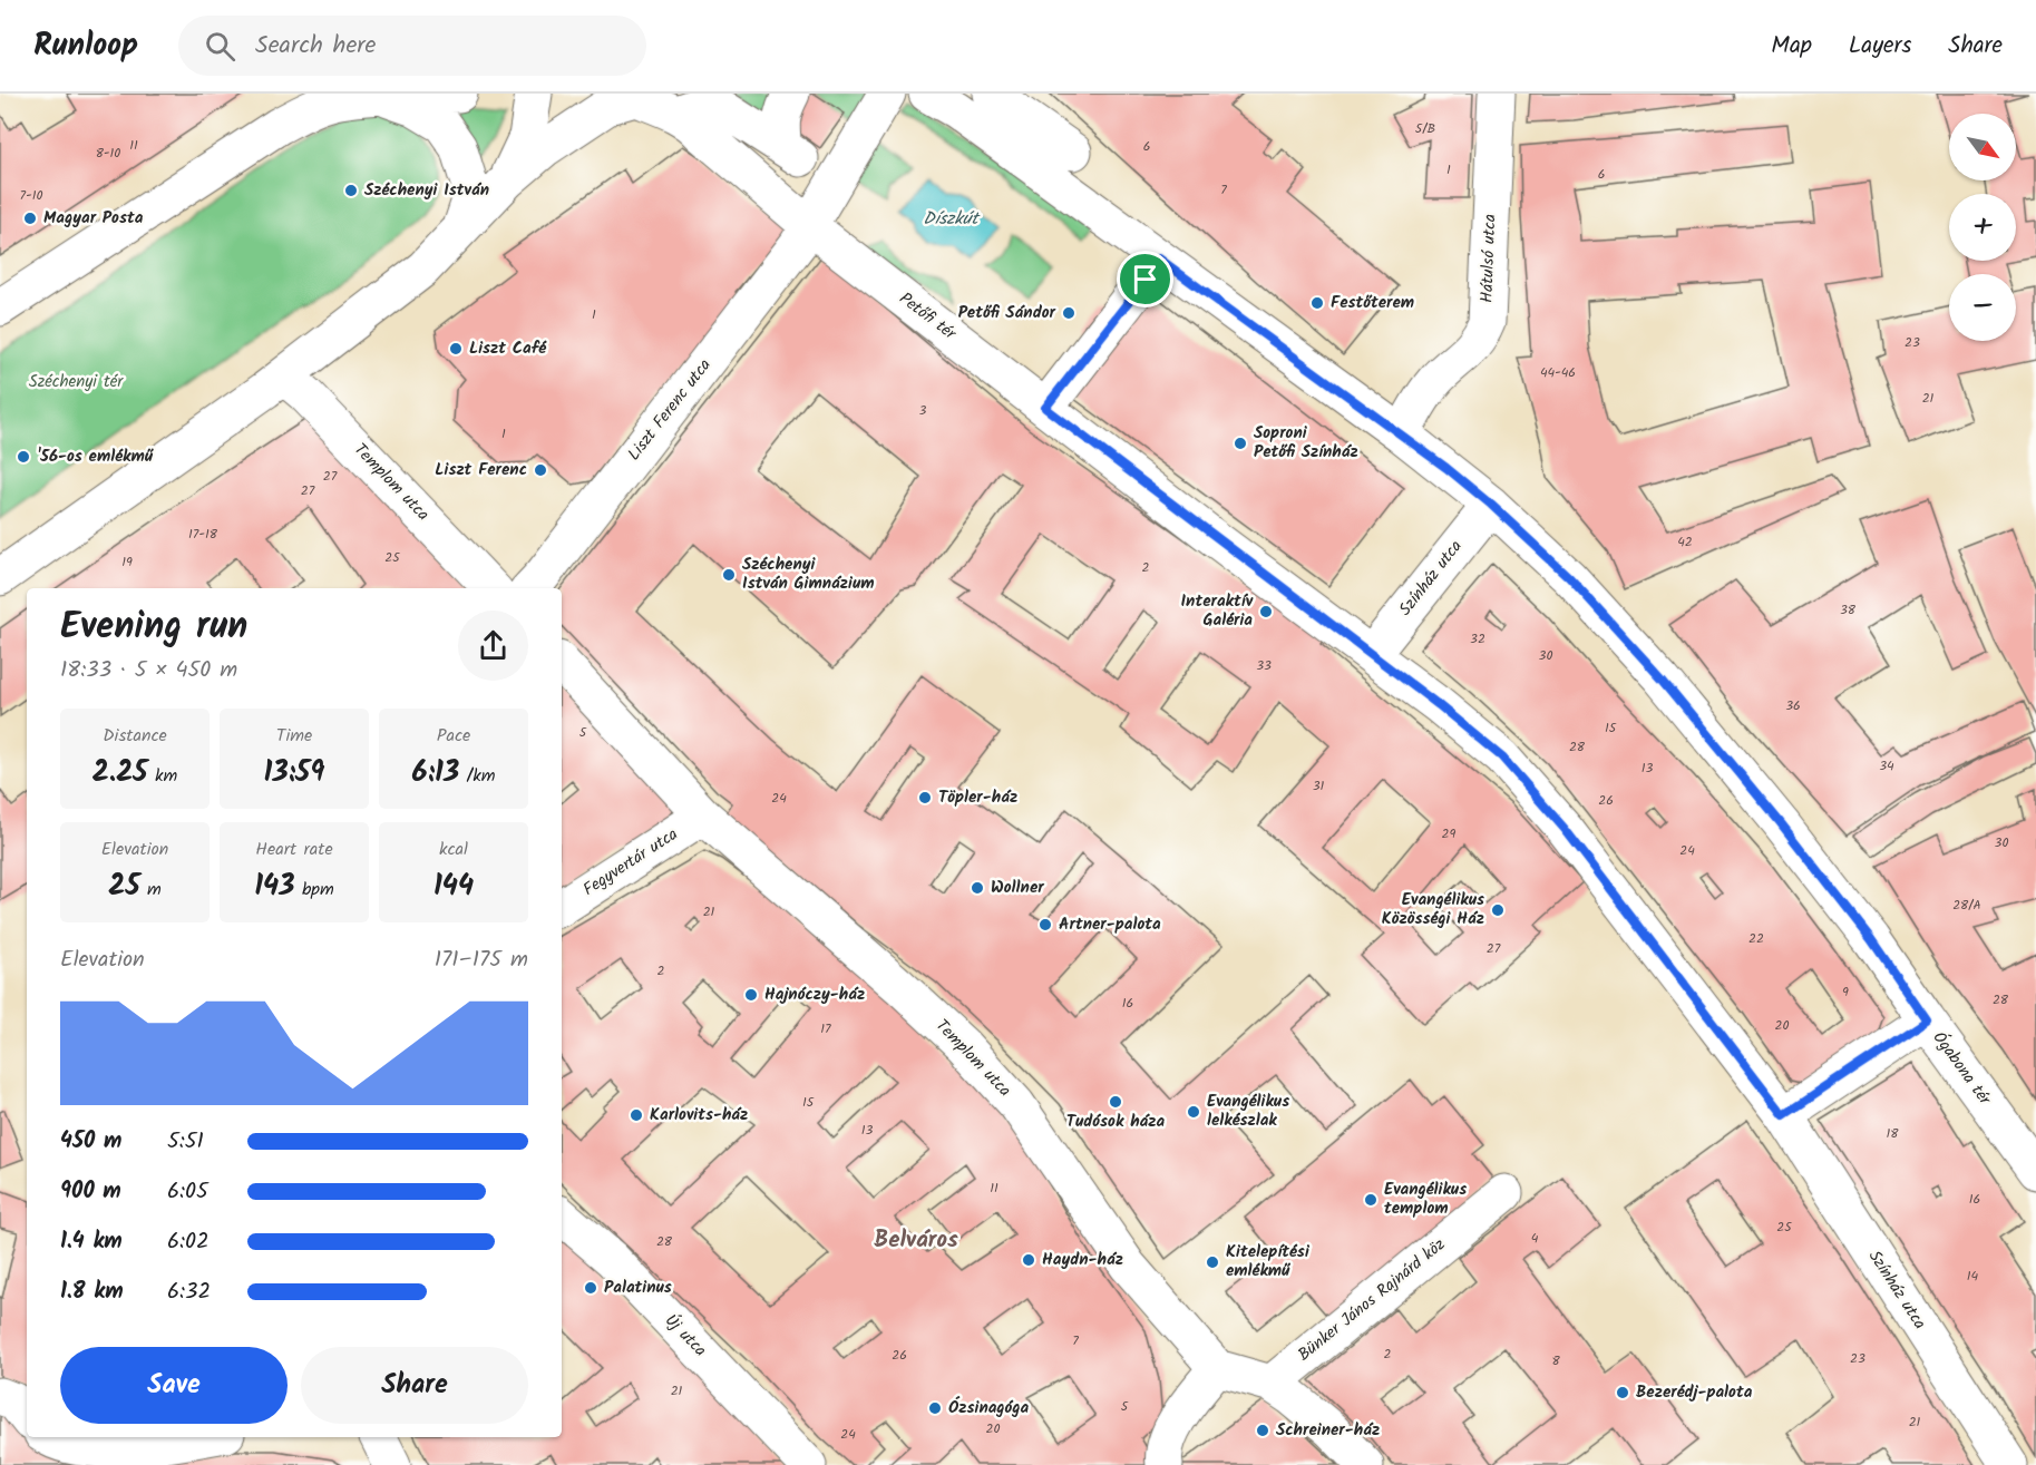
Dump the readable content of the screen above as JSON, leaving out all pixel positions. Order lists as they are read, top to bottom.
{
  "streets": {
    "street": [
      "Hátulsó utca",
      "Petőfi tér",
      "Liszt Ferenc utca",
      "Templom utca",
      "Színház utca",
      "Fegyvertár utca",
      "Ógabona tér",
      "Bünker János Rajnárd köz",
      "Új utca"
    ]
  },
  "crossings": [
    ["Hátulsó utca", "Ógabona tér"],
    ["Petőfi tér", "Liszt Ferenc utca"],
    ["Petőfi tér", "Színház utca"],
    ["Templom utca", "Fegyvertár utca"],
    ["Színház utca", "Ógabona tér"]
  ],
  "districts": ["Belváros"],
  "water": ["Díszkút"],
  "parks": ["Széchenyi tér"],
  "places": [
    "Széchenyi István",
    "Magyar Posta",
    "Festőterem",
    "Petőfi Sándor",
    "Liszt Café",
    "Soproni Petőfi Színház",
    "'56-os emlékmű",
    "Liszt Ferenc",
    "Széchenyi István Gimnázium",
    "Interaktív Galéria",
    "Töpler-ház",
    "Wollner",
    "Evangélikus Közösségi Ház",
    "Artner-palota",
    "Hajnóczy-ház",
    "Tudósok háza",
    "Evangélikus lelkészlak",
    "Karlovits-ház",
    "Evangélikus templom",
    "Haydn-ház",
    "Kitelepítési emlékmű",
    "Palatinus",
    "Bezerédj-palota",
    "Ózsinagóga",
    "Schreiner-ház"
  ],
  "house_numbers": [
    "5/B",
    "11",
    "6",
    "8-10",
    "1",
    "6",
    "7",
    "7-10",
    "1",
    "23",
    "44-46",
    "21",
    "3",
    "1",
    "27",
    "27",
    "17-18",
    "42",
    "25",
    "19",
    "2",
    "38",
    "32",
    "30",
    "33",
    "36",
    "15",
    "5",
    "28",
    "34",
    "13",
    "31",
    "24",
    "26",
    "29",
    "30",
    "24",
    "28/A",
    "21",
    "22",
    "27",
    "2",
    "9",
    "28",
    "16",
    "20",
    "17",
    "15",
    "13",
    "18",
    "11",
    "16",
    "25",
    "4",
    "28",
    "14",
    "7",
    "2",
    "26",
    "23",
    "8",
    "21",
    "5",
    "21",
    "20",
    "24"
  ],
  "north": "bottom right",
  "page": {
    "header": "Runloop",
    "search": "Search here",
    "nav": ["Map", "Layers", "Share"],
    "map_buttons": ["+", "−"],
    "heading": ["Evening run", "18:33 · 5 × 450 m"],
    "stats": [
      ["Distance", "2.25 km"],
      ["Time", "13:59"],
      ["Pace", "6:13 /km"],
      ["Elevation", "25 m"],
      ["Heart rate", "143 bpm"],
      ["kcal", "144"]
    ],
    "chart": ["Elevation", "171–175 m"],
    "list": [
      {
        "name": "450 m",
        "note": "5:51"
      },
      {
        "name": "900 m",
        "note": "6:05"
      },
      {
        "name": "1.4 km",
        "note": "6:02"
      },
      {
        "name": "1.8 km",
        "note": "6:32"
      }
    ],
    "buttons": ["Save", "Share"]
  }
}
